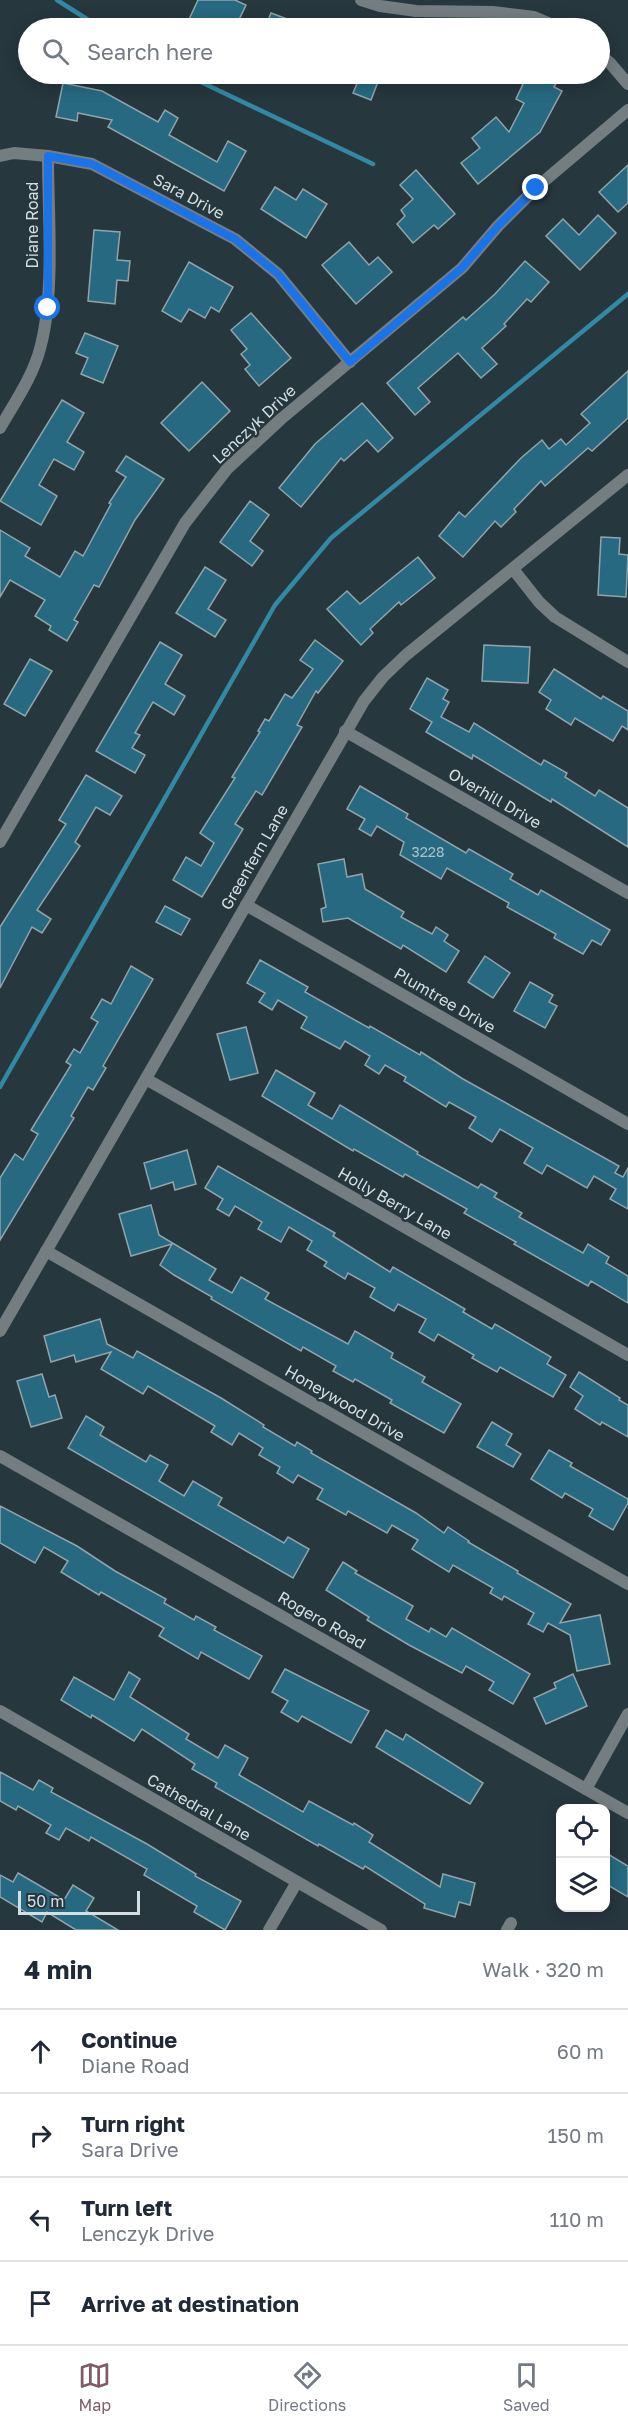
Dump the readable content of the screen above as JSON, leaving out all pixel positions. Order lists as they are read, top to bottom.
{
  "streets": {
    "street": [
      "Sara Drive",
      "Diane Road",
      "Lenczyk Drive",
      "Overhill Drive",
      "Greenfern Lane",
      "Plumtree Drive",
      "Holly Berry Lane",
      "Honeywood Drive",
      "Rogero Road",
      "Cathedral Lane"
    ]
  },
  "crossings": [
    ["Sara Drive", "Diane Road"],
    ["Sara Drive", "Lenczyk Drive"],
    ["Overhill Drive", "Greenfern Lane"],
    ["Greenfern Lane", "Plumtree Drive"],
    ["Greenfern Lane", "Holly Berry Lane"],
    ["Greenfern Lane", "Honeywood Drive"]
  ],
  "house_numbers": ["3228"],
  "scale_bar": "50 m",
  "page": {
    "search": "Search here",
    "scale": "50 m",
    "heading": ["4 min", "Walk · 320 m"],
    "list": [
      ["Continue", "Diane Road", "60 m"],
      ["Turn right", "Sara Drive", "150 m"],
      ["Turn left", "Lenczyk Drive", "110 m"],
      "Arrive at destination"
    ],
    "nav": ["Map", "Directions", "Saved"]
  }
}
